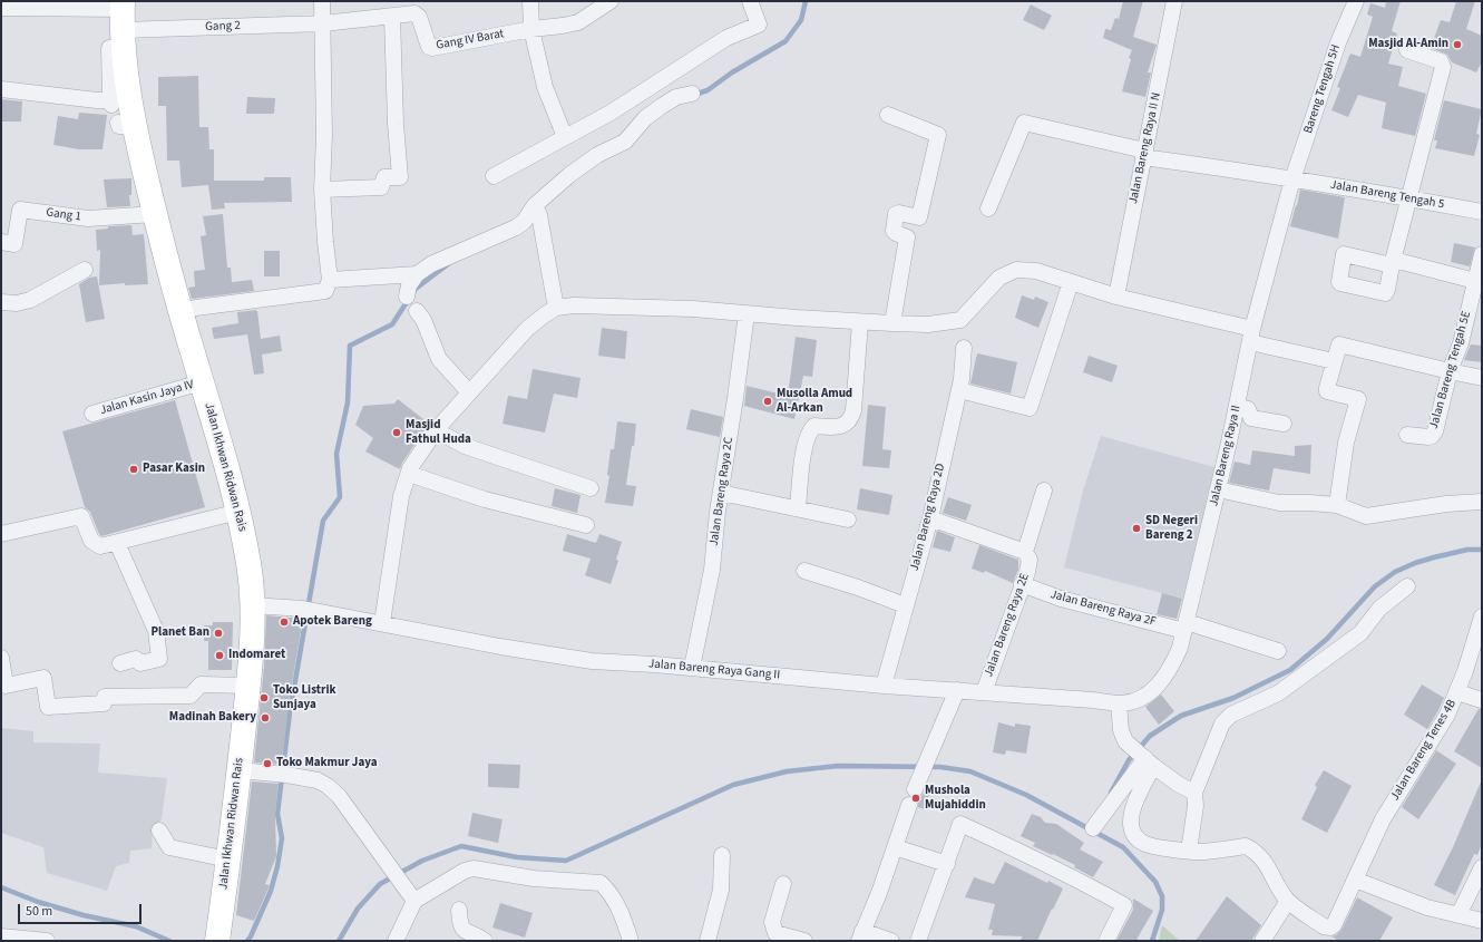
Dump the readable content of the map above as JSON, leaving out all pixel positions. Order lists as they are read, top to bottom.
{
  "streets": {
    "main road": ["Jalan Ikhwan Ridwan Rais"],
    "street": [
      "Gang 2",
      "Gang IV Barat",
      "Bareng Tengah 5H",
      "Jalan Bareng Raya II N",
      "Jalan Bareng Tengah 5",
      "Gang 1",
      "Jalan Bareng Tengah 5E",
      "Jalan Kasin Jaya IV",
      "Jalan Bareng Raya II",
      "Jalan Bareng Raya 2C",
      "Jalan Bareng Raya 2D",
      "Jalan Bareng Raya 2F",
      "Jalan Bareng Raya 2E",
      "Jalan Bareng Raya Gang II",
      "Jalan Bareng Tenes 4B"
    ]
  },
  "crossings": [
    ["Gang 2", "Gang IV Barat"],
    ["Gang 2", "Jalan Ikhwan Ridwan Rais"],
    ["Bareng Tengah 5H", "Jalan Bareng Tengah 5"],
    ["Bareng Tengah 5H", "Jalan Bareng Raya II"],
    ["Jalan Bareng Raya II N", "Jalan Bareng Tengah 5"],
    ["Jalan Bareng Tengah 5", "Jalan Bareng Raya II"],
    ["Gang 1", "Jalan Ikhwan Ridwan Rais"],
    ["Jalan Kasin Jaya IV", "Jalan Ikhwan Ridwan Rais"],
    ["Jalan Bareng Raya II", "Jalan Bareng Raya 2F"],
    ["Jalan Bareng Raya II", "Jalan Bareng Raya Gang II"],
    ["Jalan Ikhwan Ridwan Rais", "Jalan Bareng Raya Gang II"],
    ["Jalan Bareng Raya 2C", "Jalan Bareng Raya Gang II"],
    ["Jalan Bareng Raya 2D", "Jalan Bareng Raya Gang II"],
    ["Jalan Bareng Raya 2F", "Jalan Bareng Raya 2E"],
    ["Jalan Bareng Raya 2E", "Jalan Bareng Raya Gang II"]
  ],
  "places": [
    "Masjid Al-Amin",
    "Musolla Amud Al-Arkan",
    "Masjid Fathul Huda",
    "Pasar Kasin",
    "SD Negeri Bareng 2",
    "Apotek Bareng",
    "Planet Ban",
    "Indomaret",
    "Toko Listrik Sunjaya",
    "Madinah Bakery",
    "Toko Makmur Jaya",
    "Mushola Mujahiddin"
  ],
  "scale_bar": "50 m"
}
